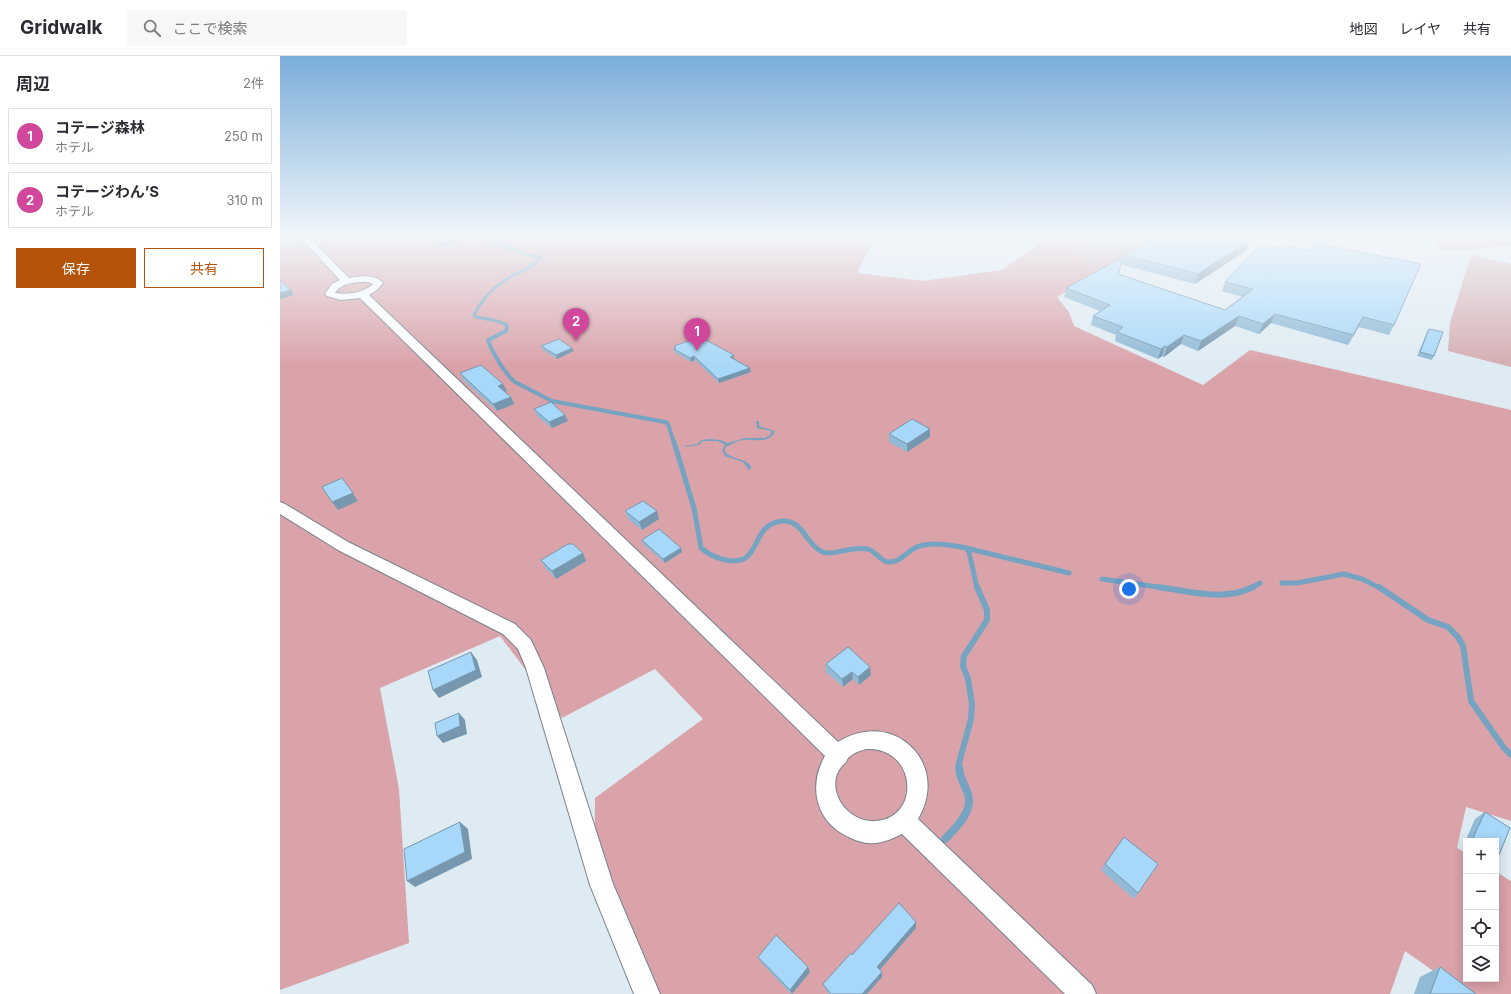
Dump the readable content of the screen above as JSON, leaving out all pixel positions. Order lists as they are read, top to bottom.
{
  "page": {
    "header": "Gridwalk",
    "search": "ここで検索",
    "nav": ["地図", "レイヤ", "共有"],
    "heading": ["周辺", "2件"],
    "list": [
      {
        "mark": "1",
        "name": "コテージ森林",
        "note": "ホテル",
        "value": "250 m"
      },
      {
        "mark": "2",
        "name": "コテージわん’S",
        "note": "ホテル",
        "value": "310 m"
      }
    ],
    "buttons": ["保存", "共有"],
    "pins": ["2", "1"],
    "map_buttons": ["+", "−"]
  }
}
